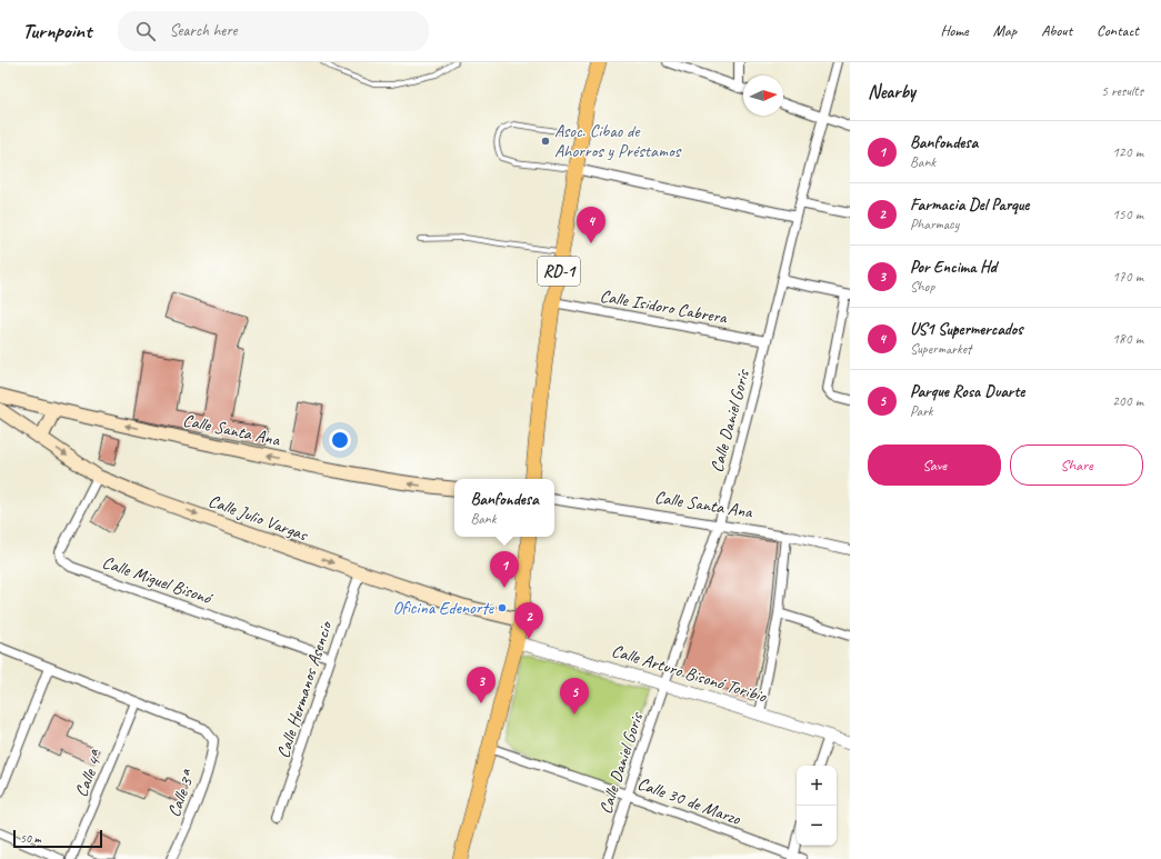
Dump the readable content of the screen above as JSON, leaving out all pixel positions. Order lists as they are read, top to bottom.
{
  "streets": {
    "main road": ["RD-1", "Calle Santa Ana", "Calle Julio Vargas"],
    "street": [
      "Calle Isidoro Cabrera",
      "Calle Daniel Goris",
      "Calle Miguel Bisonó",
      "Calle Arturo Bisonó Toribio",
      "Calle Hermanos Asencio",
      "Calle 4ª",
      "Calle 3ª",
      "Calle 30 de Marzo"
    ]
  },
  "crossings": [
    ["RD-1", "Calle Isidoro Cabrera"],
    ["Calle Isidoro Cabrera", "Calle Daniel Goris"],
    ["Calle Daniel Goris", "Calle Santa Ana"],
    ["Calle Daniel Goris", "Calle Arturo Bisonó Toribio"],
    ["Calle Daniel Goris", "Calle 30 de Marzo"],
    ["Calle Julio Vargas", "Calle Miguel Bisonó"],
    ["Calle Julio Vargas", "Calle Hermanos Asencio"],
    ["Calle Miguel Bisonó", "Calle Hermanos Asencio"],
    ["Calle 4ª", "Calle 3ª"]
  ],
  "one_way": ["Calle Santa Ana", "Calle Julio Vargas"],
  "places": ["Asoc. Cibao de Ahorros y Préstamos", "Oficina Edenorte"],
  "scale_bar": "50 m",
  "north": "right",
  "page": {
    "header": "Turnpoint",
    "search": "Search here",
    "nav": [
      "Home",
      "Map",
      "About",
      "Contact"
    ],
    "heading": ["Nearby", "5 results"],
    "list": [
      {
        "mark": "1",
        "name": "Banfondesa",
        "note": "Bank",
        "value": "120 m"
      },
      {
        "mark": "2",
        "name": "Farmacia Del Parque",
        "note": "Pharmacy",
        "value": "150 m"
      },
      {
        "mark": "3",
        "name": "Por Encima Hd",
        "note": "Shop",
        "value": "170 m"
      },
      {
        "mark": "4",
        "name": "US1 Supermercados",
        "note": "Supermarket",
        "value": "180 m"
      },
      {
        "mark": "5",
        "name": "Parque Rosa Duarte",
        "note": "Park",
        "value": "200 m"
      }
    ],
    "pins": [
      "4",
      "1",
      "2",
      "3",
      "5"
    ],
    "buttons": ["Save", "Share"],
    "popup": ["Banfondesa", "Bank"],
    "map_buttons": ["+", "−"],
    "scale": "50 m"
  }
}
